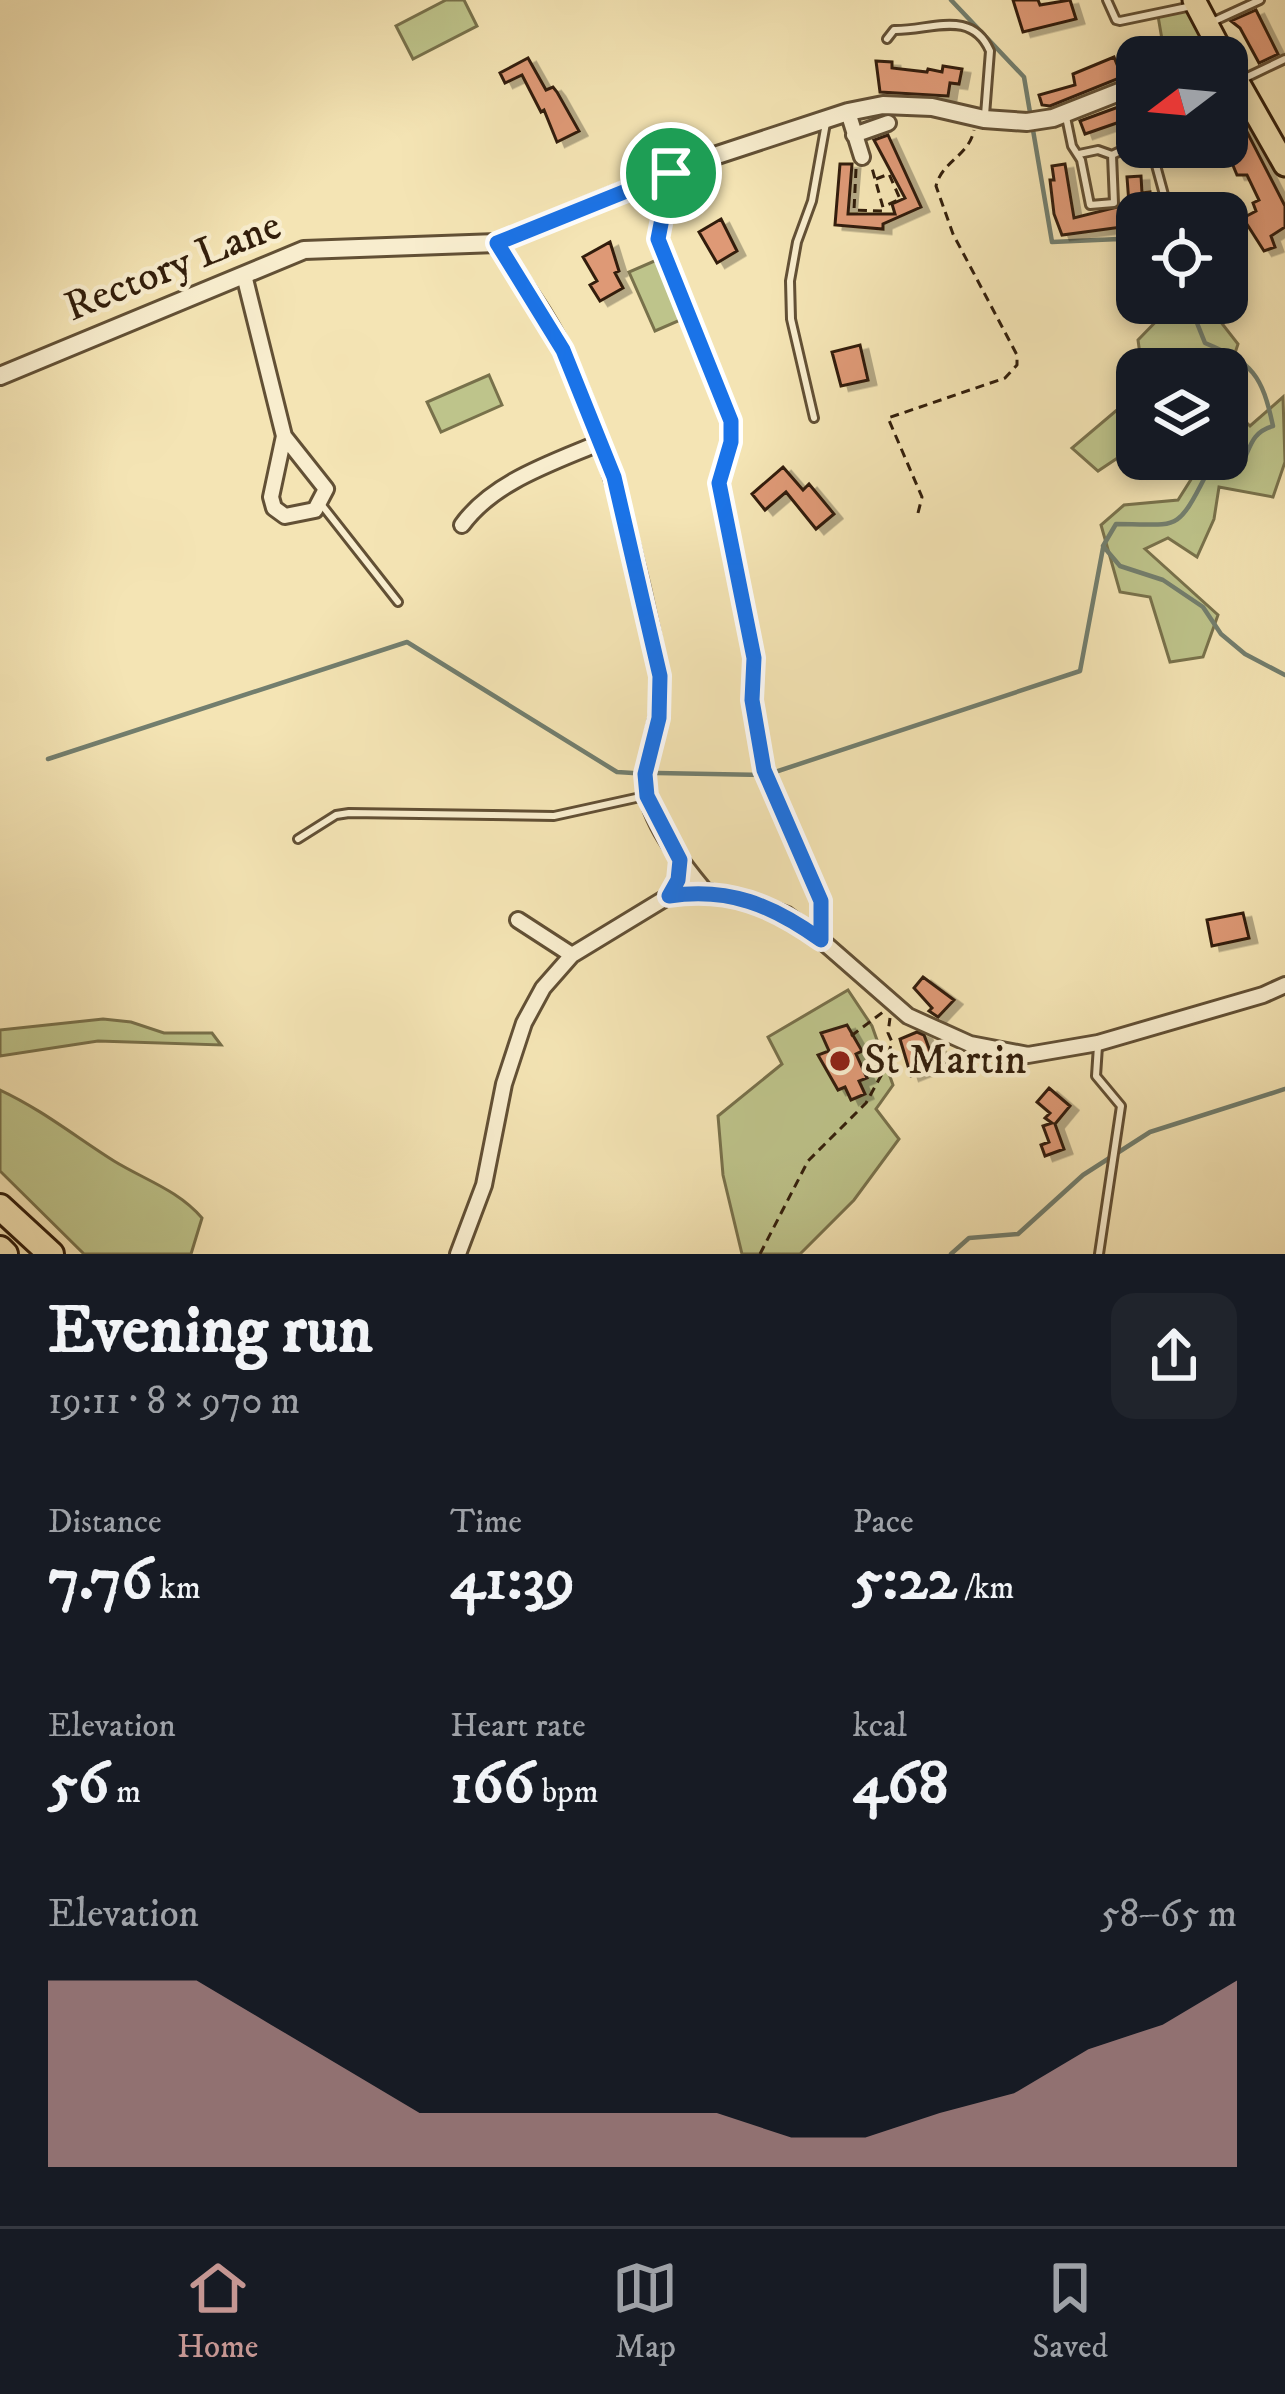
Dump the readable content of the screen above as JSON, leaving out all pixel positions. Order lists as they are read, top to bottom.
{
  "streets": {
    "street": ["Rectory Lane"]
  },
  "places": ["St Martin"],
  "north": "left",
  "page": {
    "heading": ["Evening run", "19:11 · 8 × 970 m"],
    "stats": [
      ["Distance", "7.76 km"],
      ["Time", "41:39"],
      ["Pace", "5:22 /km"],
      ["Elevation", "56 m"],
      ["Heart rate", "166 bpm"],
      ["kcal", "468"]
    ],
    "chart": ["Elevation", "58–65 m"],
    "tabs": ["Home", "Map", "Saved"]
  }
}
